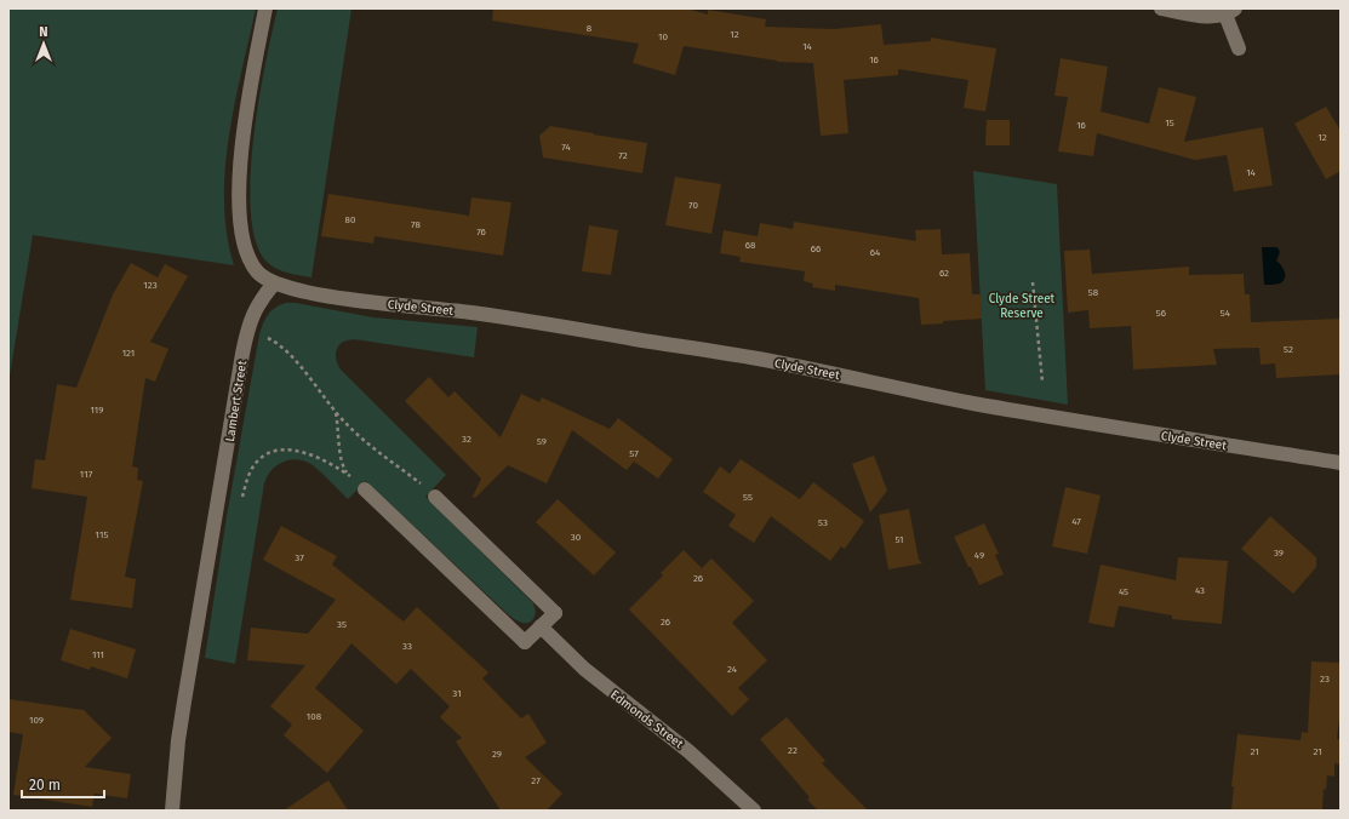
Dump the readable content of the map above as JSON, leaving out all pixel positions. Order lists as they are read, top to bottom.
{
  "streets": {
    "street": ["Clyde Street", "Lambert Street", "Edmonds Street"]
  },
  "crossings": [
    ["Clyde Street", "Lambert Street"]
  ],
  "parks": ["Clyde Street Reserve"],
  "house_numbers": [
    "8",
    "12",
    "10",
    "14",
    "16",
    "15",
    "16",
    "12",
    "74",
    "72",
    "14",
    "70",
    "80",
    "78",
    "76",
    "68",
    "66",
    "64",
    "62",
    "123",
    "58",
    "56",
    "54",
    "52",
    "121",
    "119",
    "32",
    "59",
    "57",
    "117",
    "55",
    "47",
    "53",
    "115",
    "30",
    "51",
    "39",
    "49",
    "37",
    "26",
    "43",
    "45",
    "26",
    "35",
    "33",
    "111",
    "24",
    "23",
    "31",
    "108",
    "109",
    "22",
    "21",
    "21",
    "29",
    "27"
  ],
  "scale_bar": "20 m",
  "north": "top"
}
